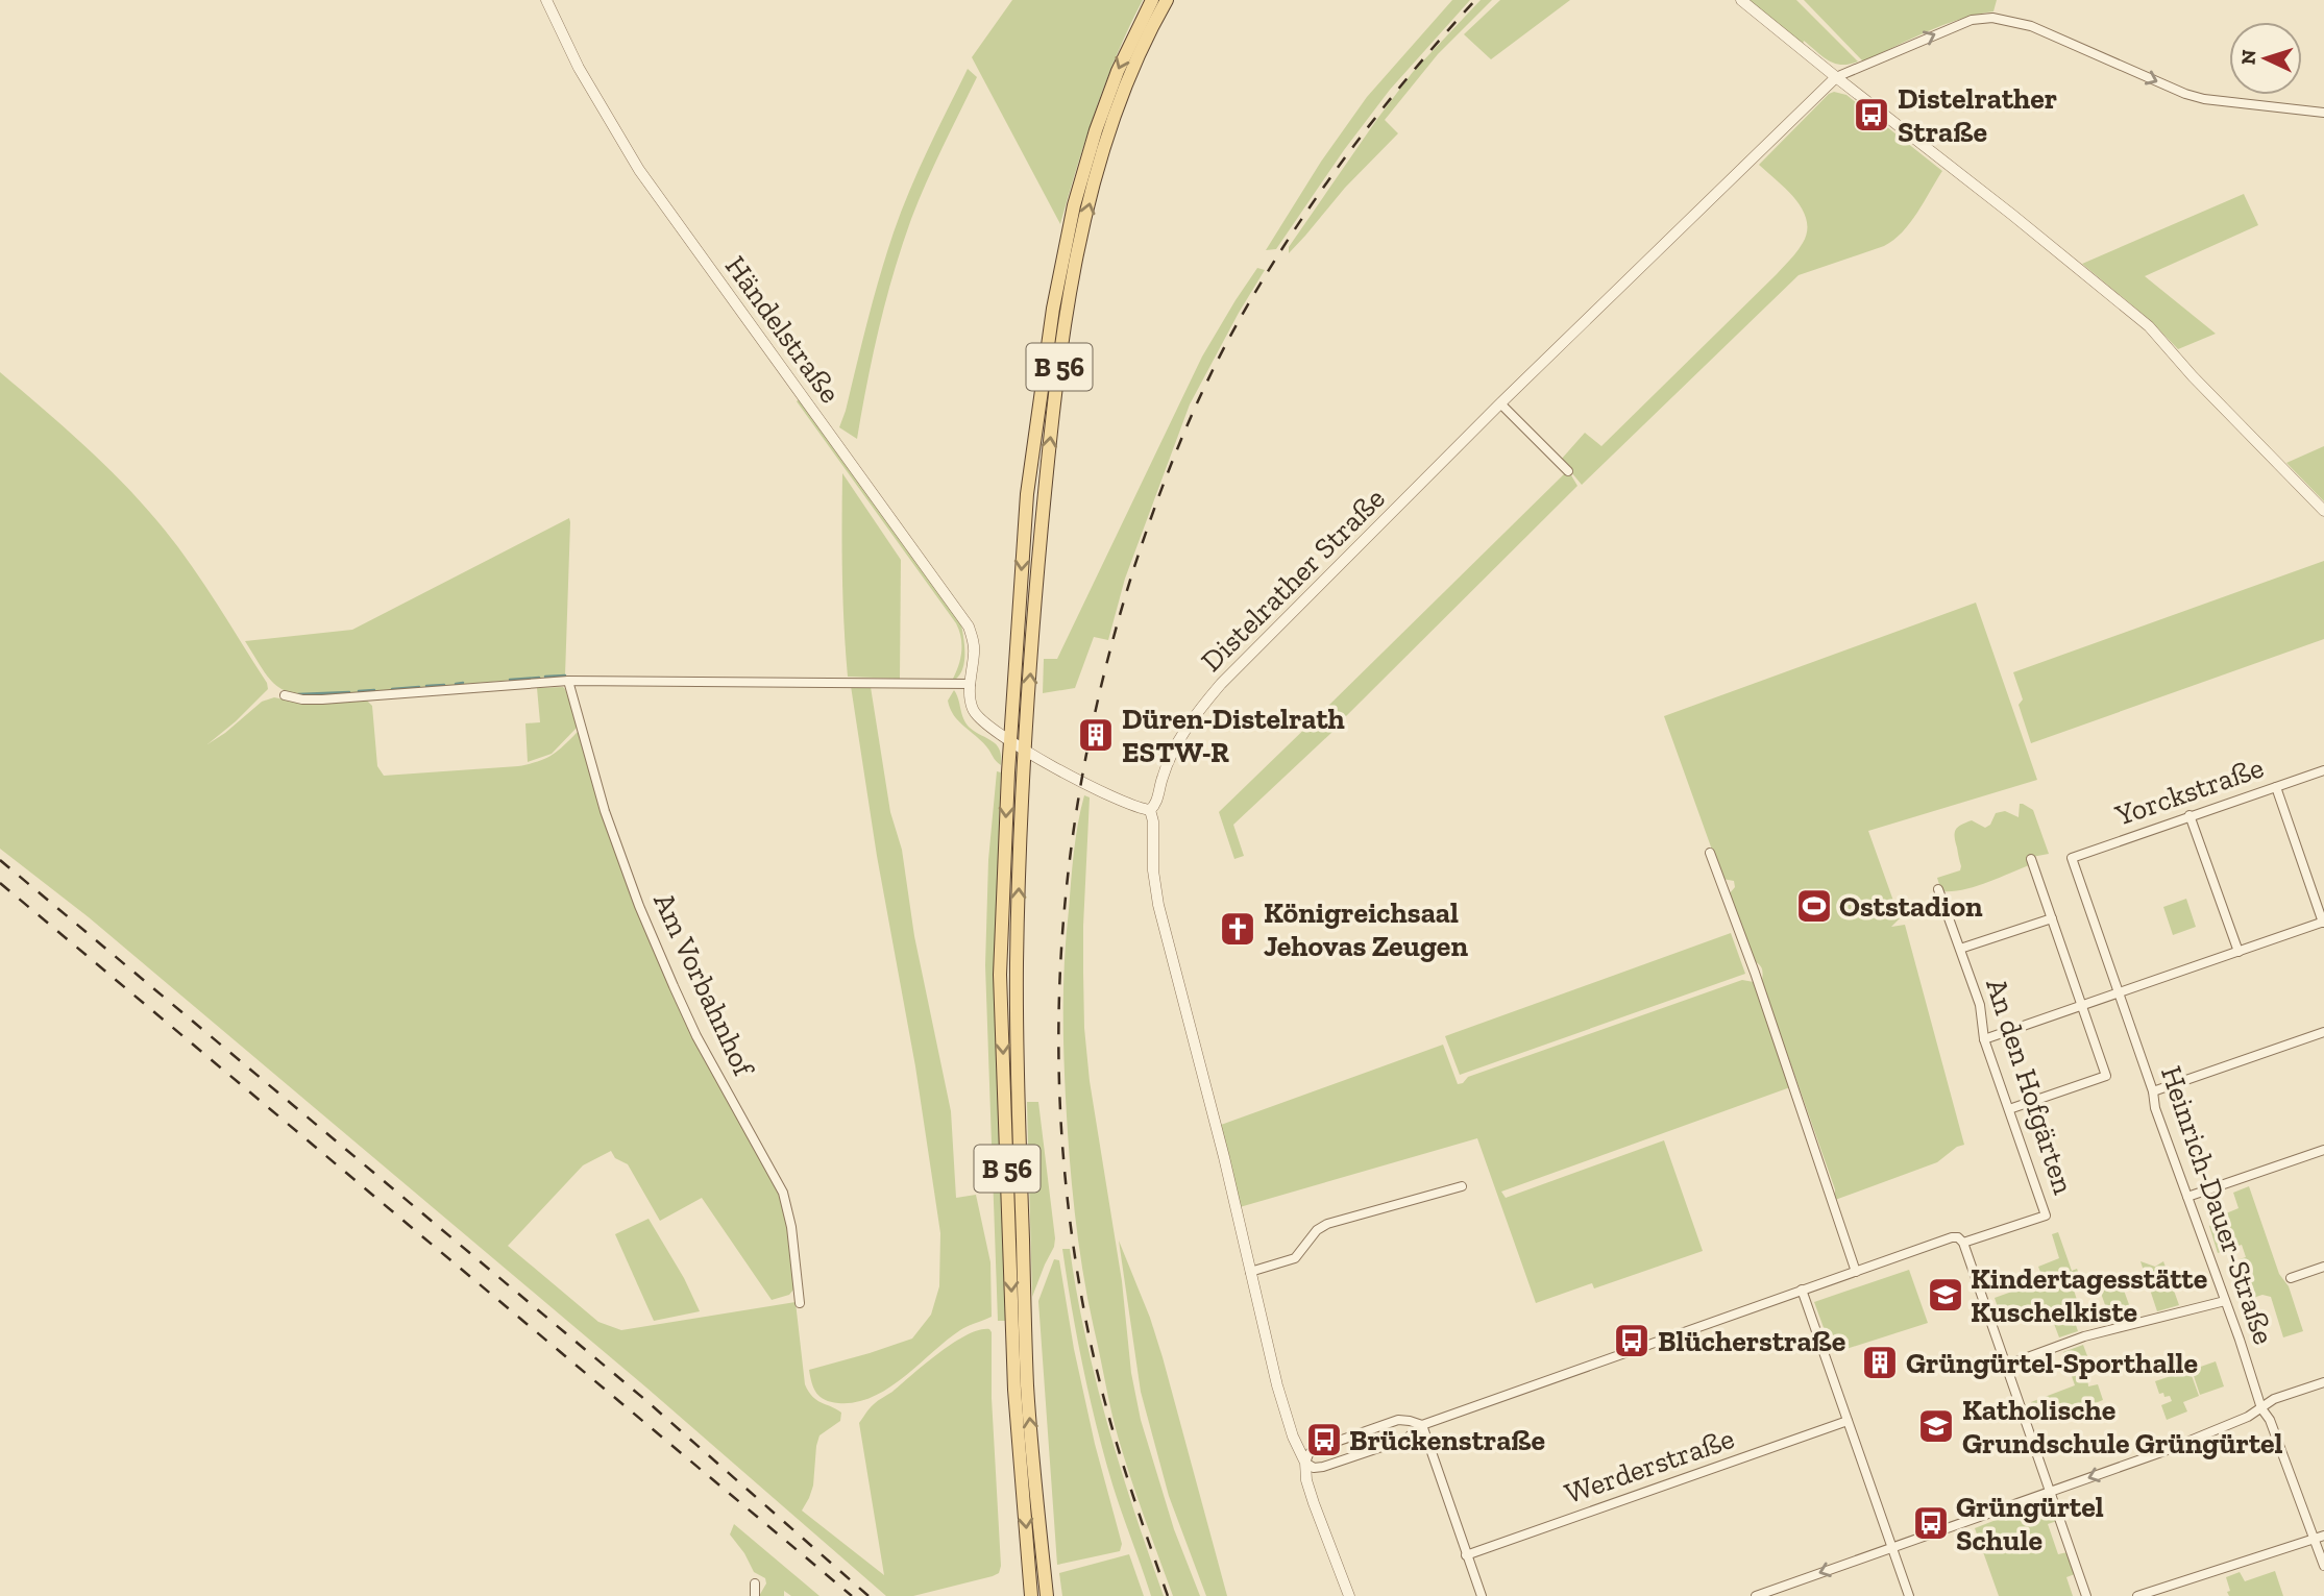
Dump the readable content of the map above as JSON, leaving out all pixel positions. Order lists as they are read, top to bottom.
{
  "streets": {
    "main road": ["B 56"],
    "street": [
      "Händelstraße",
      "Distelrather Straße",
      "Yorckstraße",
      "Am Vorbahnhof",
      "An den Hofgärten",
      "Heinrich-Dauer-Straße",
      "Werderstraße"
    ]
  },
  "crossings": [
    ["Yorckstraße", "Heinrich-Dauer-Straße"]
  ],
  "places": {
    "bus stop": [
      "Distelrather Straße",
      "Blücherstraße",
      "Brückenstraße",
      "Grüngürtel Schule"
    ],
    "building": ["Düren-Distelrath ESTW-R", "Grüngürtel-Sporthalle"],
    "sports": ["Oststadion"],
    "church": ["Königreichsaal Jehovas Zeugen"],
    "school or university": ["Kindertagesstätte Kuschelkiste", "Katholische Grundschule Grüngürtel"]
  },
  "north": "left"
}
